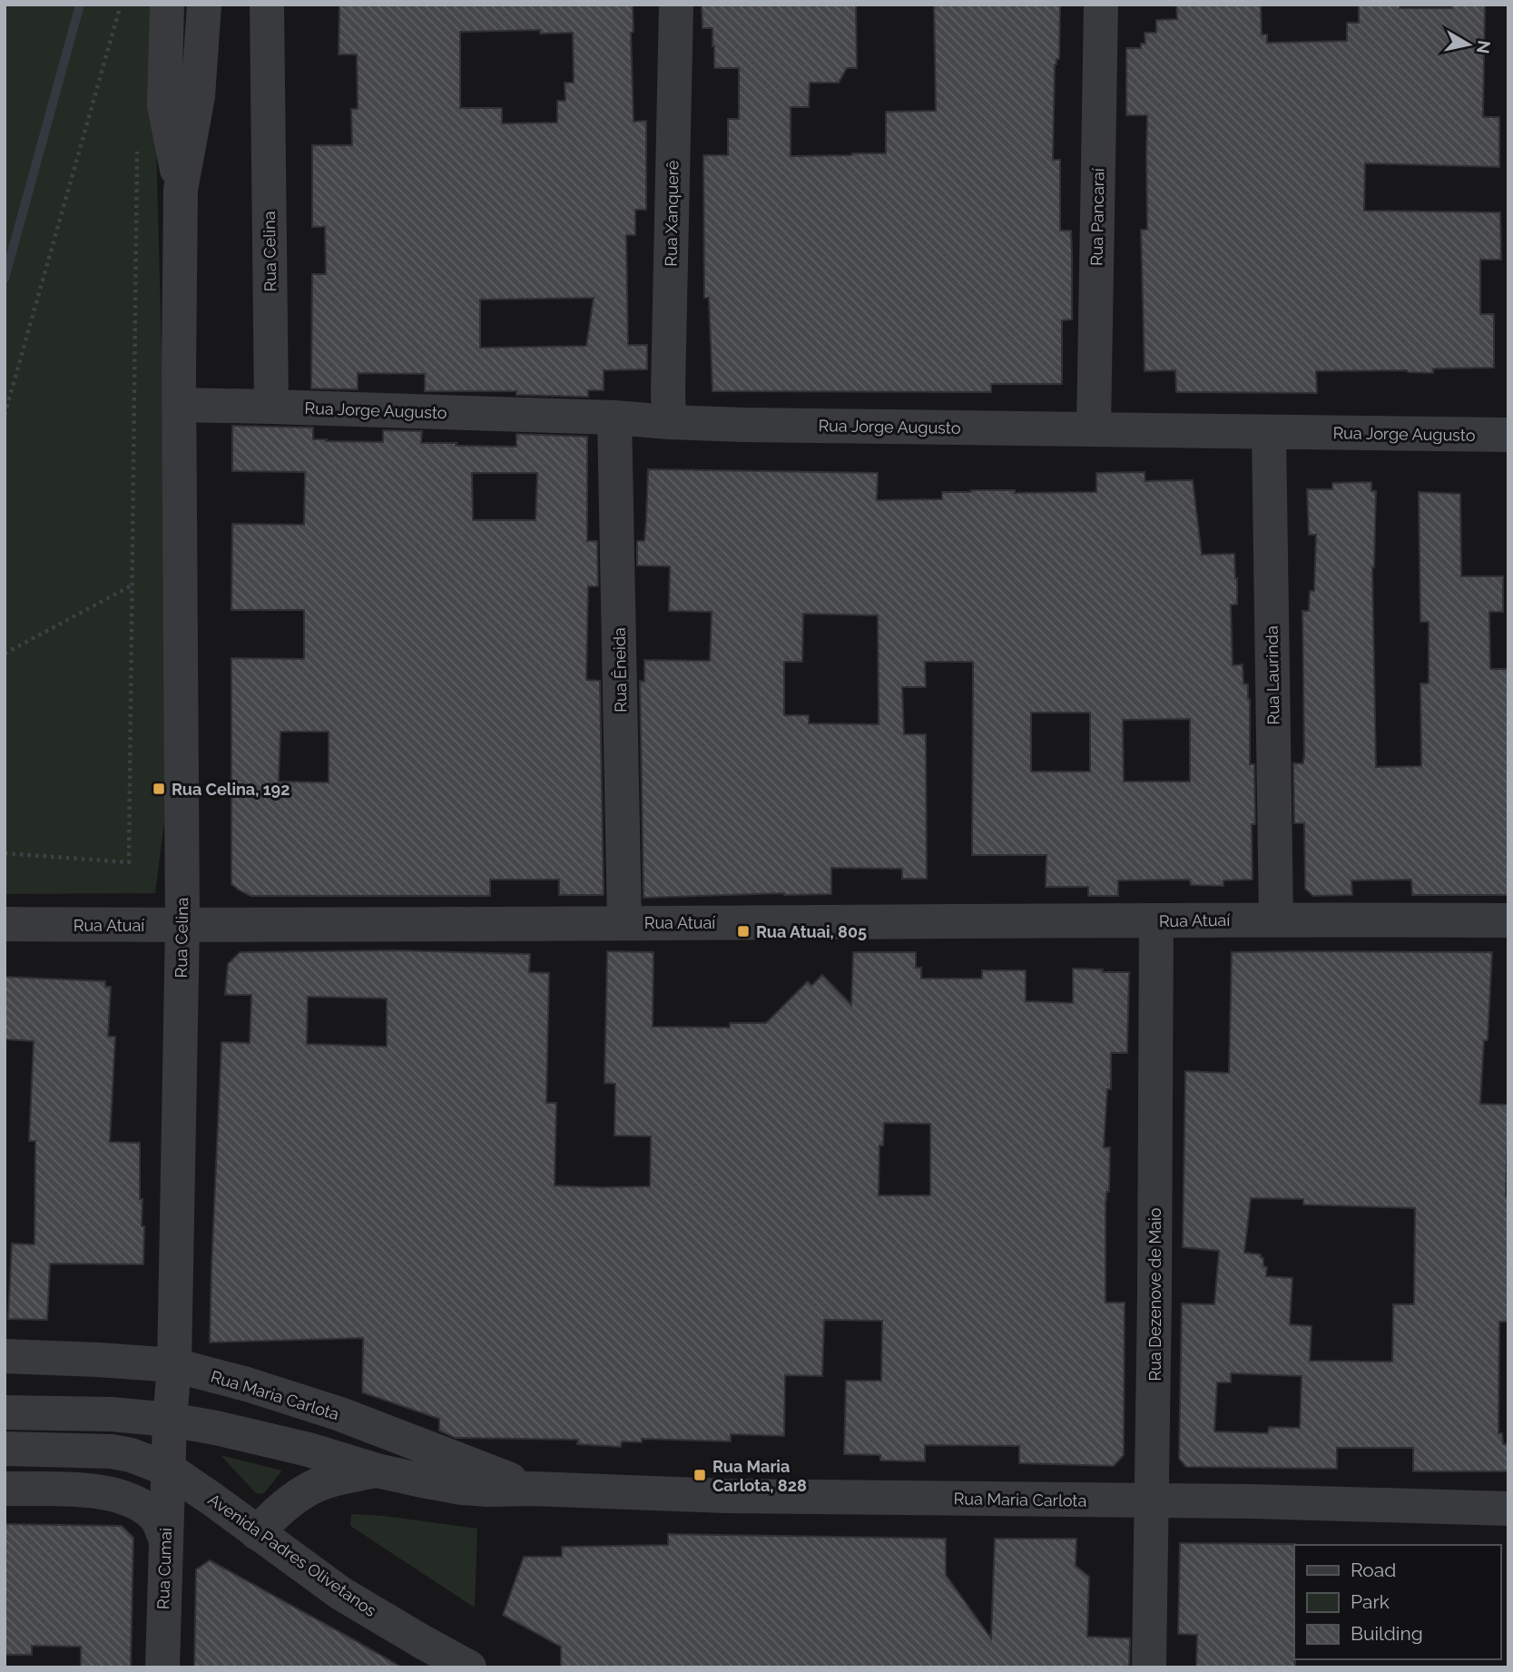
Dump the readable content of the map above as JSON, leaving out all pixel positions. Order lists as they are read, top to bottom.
{
  "streets": {
    "street": [
      "Rua Xanquerê",
      "Rua Pancaraí",
      "Rua Celina",
      "Rua Jorge Augusto",
      "Rua Êneida",
      "Rua Laurinda",
      "Rua Atuaí",
      "Rua Dezenove de Maio",
      "Rua Maria Carlota",
      "Avenida Padres Olivetanos",
      "Rua Cumai"
    ]
  },
  "crossings": [
    ["Rua Xanquerê", "Rua Jorge Augusto"],
    ["Rua Pancaraí", "Rua Jorge Augusto"],
    ["Rua Celina", "Rua Jorge Augusto"],
    ["Rua Celina", "Rua Atuaí"],
    ["Rua Celina", "Rua Maria Carlota"],
    ["Rua Celina", "Avenida Padres Olivetanos"],
    ["Rua Celina", "Rua Cumai"],
    ["Rua Jorge Augusto", "Rua Êneida"],
    ["Rua Jorge Augusto", "Rua Laurinda"],
    ["Rua Êneida", "Rua Atuaí"],
    ["Rua Laurinda", "Rua Atuaí"],
    ["Rua Atuaí", "Rua Dezenove de Maio"],
    ["Rua Dezenove de Maio", "Rua Maria Carlota"],
    ["Avenida Padres Olivetanos", "Rua Cumai"]
  ],
  "places": {
    "transit": ["Rua Celina, 192", "Rua Atuai, 805", "Rua Maria Carlota, 828"]
  },
  "legend": ["Road", "Park", "Building"],
  "north": "right"
}
